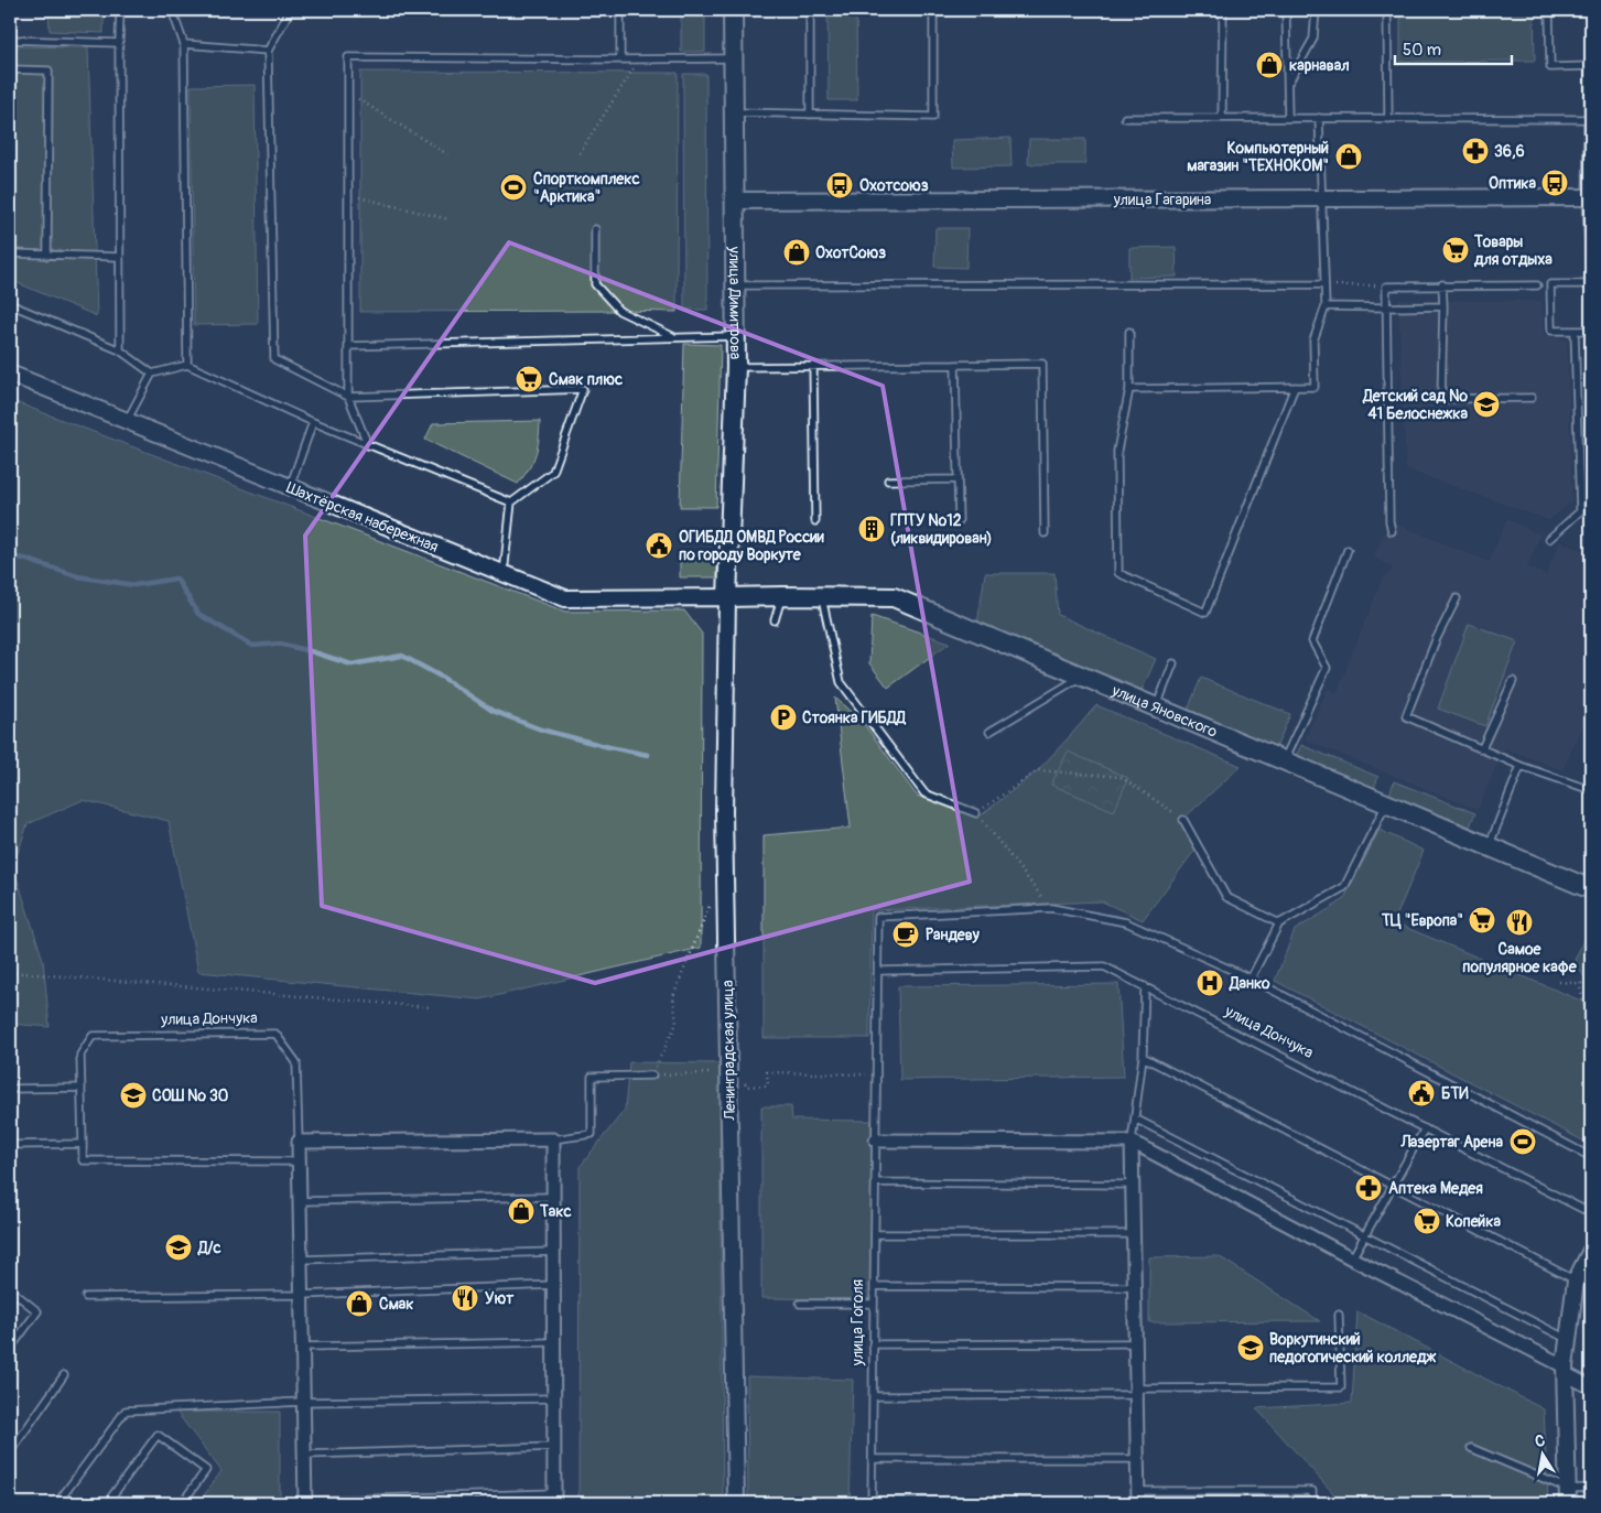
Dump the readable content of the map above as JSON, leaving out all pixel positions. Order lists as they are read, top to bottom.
{
  "streets": {
    "main road": ["улица Димитрова", "улица Яновского"],
    "street": ["улица Гагарина", "Шахтёрская набережная", "Ленинградская улица"],
    "lane": ["улица Дончука", "улица Гоголя"]
  },
  "crossings": [
    ["улица Гагарина", "улица Димитрова"],
    ["улица Димитрова", "Шахтёрская набережная"],
    ["улица Димитрова", "улица Яновского"],
    ["улица Димитрова", "Ленинградская улица"],
    ["Шахтёрская набережная", "улица Яновского"],
    ["Шахтёрская набережная", "Ленинградская улица"],
    ["улица Яновского", "Ленинградская улица"],
    ["улица Дончука", "улица Гоголя"]
  ],
  "places": {
    "shop": [
      "карнавал",
      "Компьютерный магазин \"ТЕХНОКОМ\"",
      "ОхотСоюз",
      "Такс",
      "Смак"
    ],
    "pharmacy": ["36,6", "Аптека Медея"],
    "bus stop": ["Оптика", "Охотсоюз"],
    "sports": ["Спорткомплекс \"Арктика\"", "Лазертаг Арена"],
    "supermarket": [
      "Товары для отдыха",
      "Смак плюс",
      "ТЦ \"Европа\"",
      "Копейка"
    ],
    "school or university": [
      "Детский сад № 41 Белоснежка",
      "СОШ № 30",
      "Д/с",
      "Воркутинский педогогический колледж"
    ],
    "building": ["ГПТУ №12 (ликвидирован)"],
    "public building": ["ОГИБДД ОМВД России по городу Воркуте", "БТИ"],
    "parking": ["Стоянка ГИБДД"],
    "restaurant": ["Самое популярное кафе", "Уют"],
    "cafe": ["Рандеву"],
    "hospital": ["Данко"]
  },
  "scale_bar": "50 m",
  "north": "top"
}
